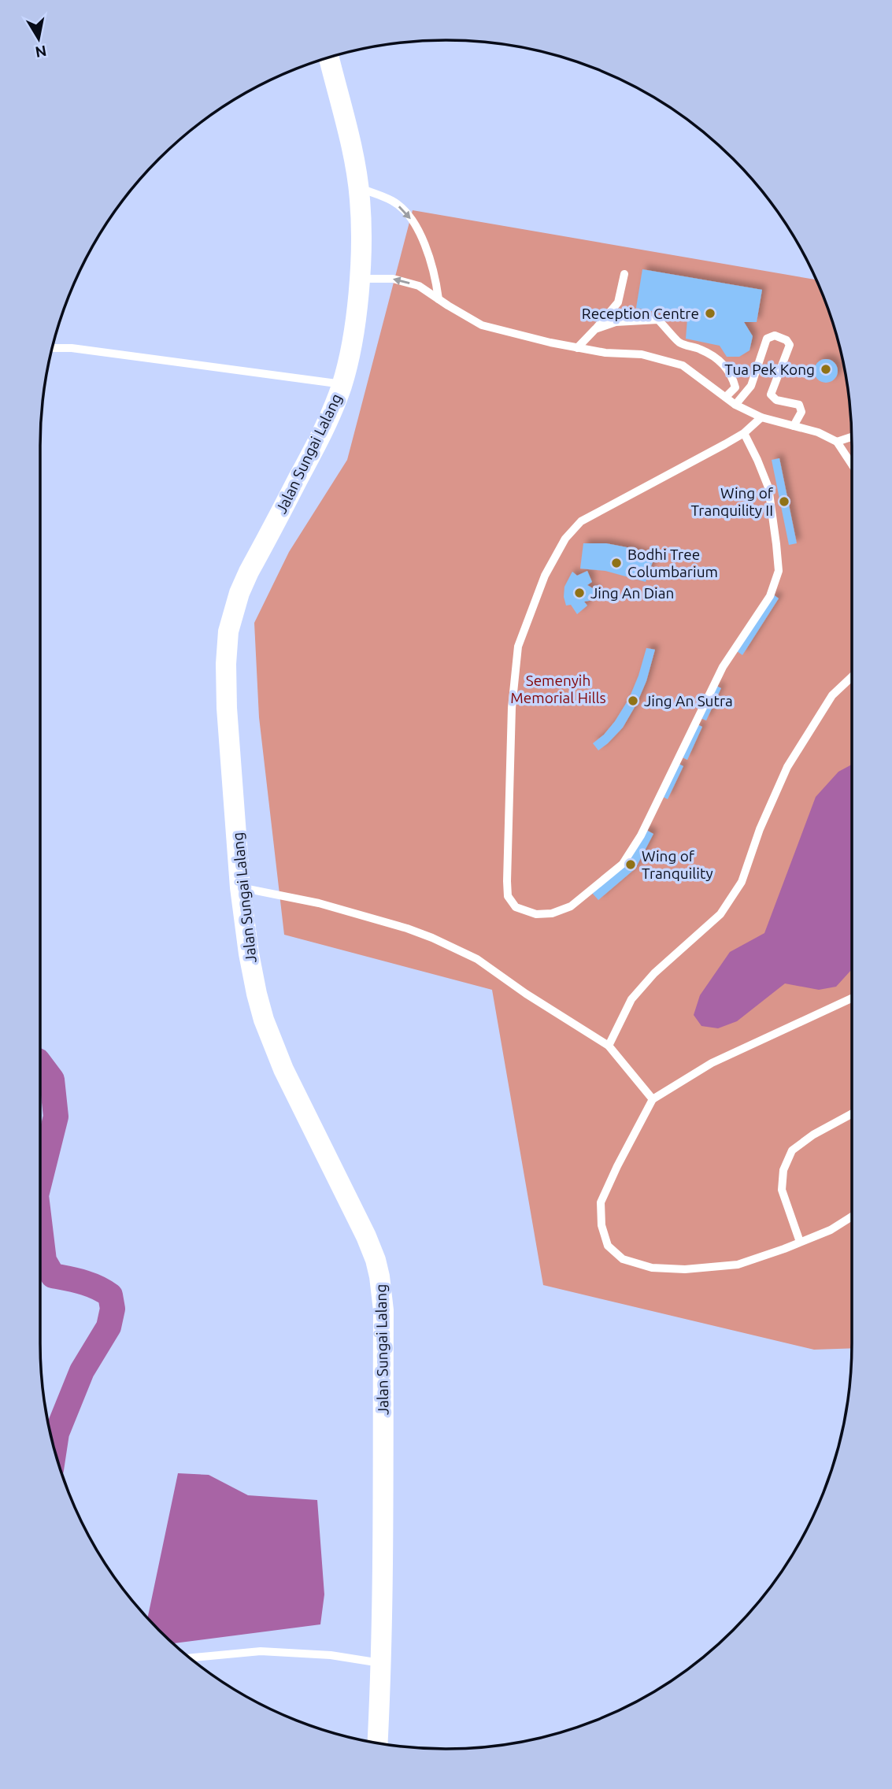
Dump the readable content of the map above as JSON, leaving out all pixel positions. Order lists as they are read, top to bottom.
{
  "streets": {
    "street": ["Jalan Sungai Lalang"]
  },
  "parks": ["Semenyih Memorial Hills"],
  "places": [
    "Reception Centre",
    "Tua Pek Kong",
    "Wing of Tranquility II",
    "Bodhi Tree Columbarium",
    "Jing An Dian",
    "Jing An Sutra",
    "Wing of Tranquility"
  ],
  "north": "bottom"
}
